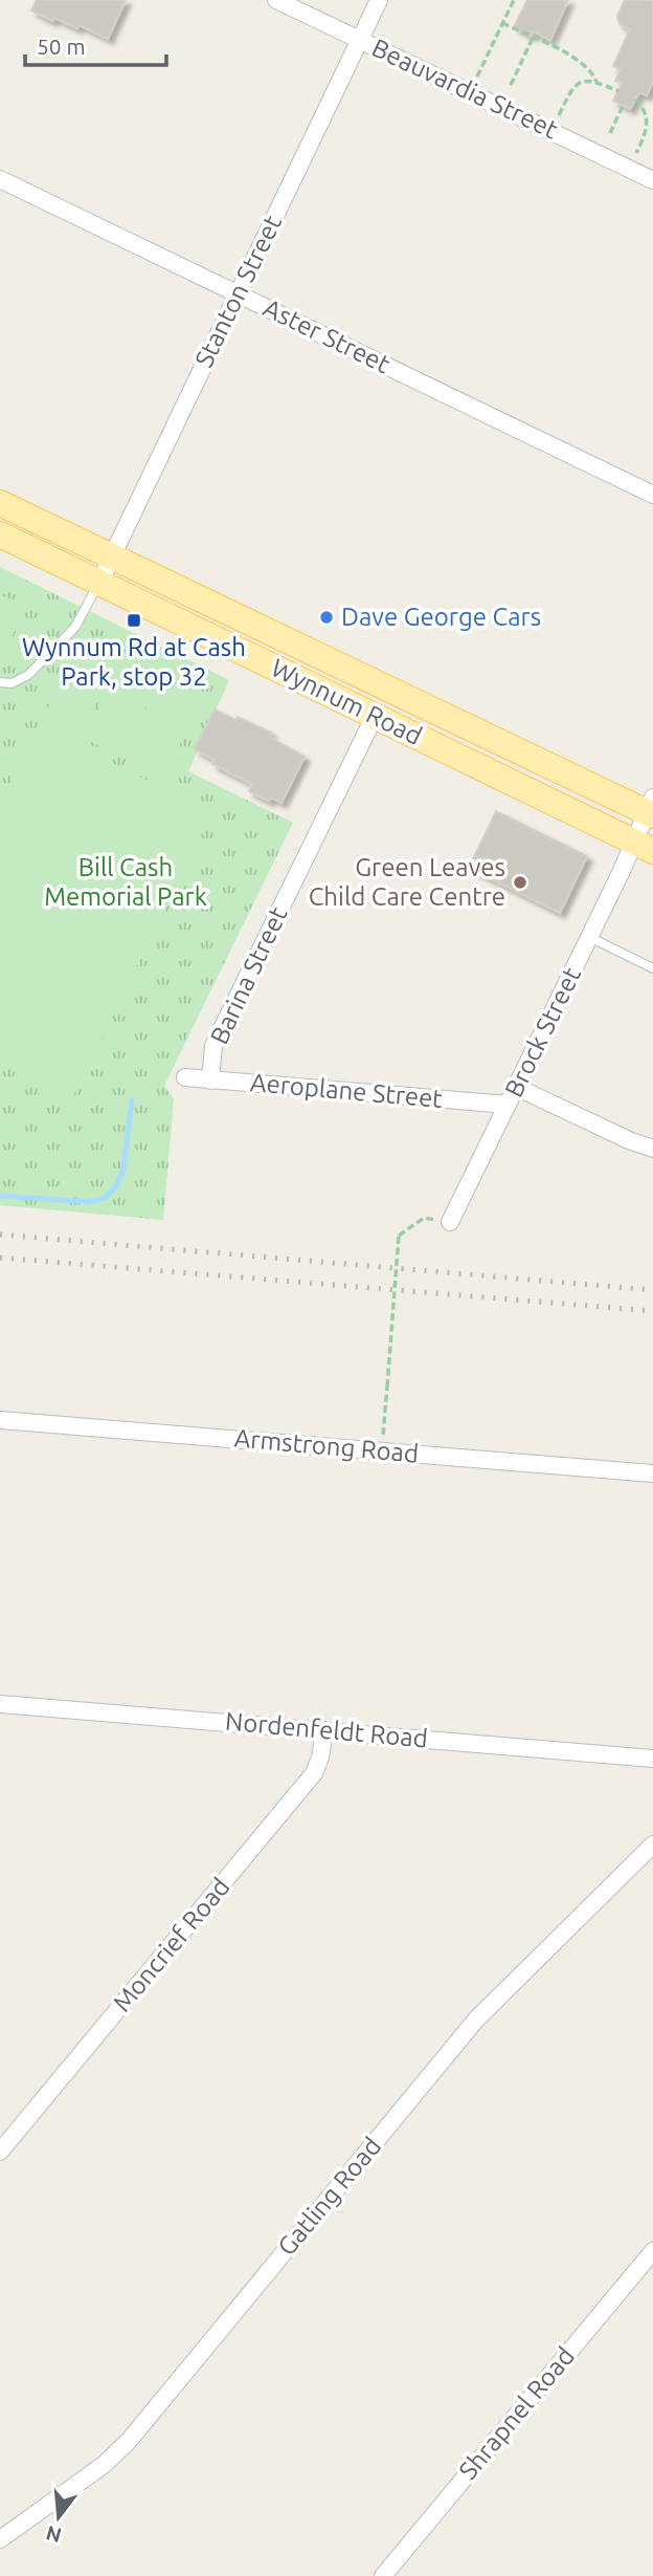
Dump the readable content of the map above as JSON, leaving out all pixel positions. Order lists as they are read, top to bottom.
{
  "streets": {
    "main road": ["Wynnum Road"],
    "street": [
      "Beauvardia Street",
      "Stanton Street",
      "Aster Street",
      "Barina Street",
      "Brock Street",
      "Aeroplane Street",
      "Armstrong Road",
      "Nordenfeldt Road",
      "Moncrief Road",
      "Gatling Road",
      "Shrapnel Road"
    ]
  },
  "crossings": [
    ["Beauvardia Street", "Stanton Street"],
    ["Stanton Street", "Aster Street"],
    ["Stanton Street", "Wynnum Road"],
    ["Wynnum Road", "Barina Street"],
    ["Wynnum Road", "Brock Street"],
    ["Barina Street", "Aeroplane Street"],
    ["Brock Street", "Aeroplane Street"],
    ["Nordenfeldt Road", "Moncrief Road"]
  ],
  "parks": ["Bill Cash Memorial Park"],
  "places": {
    "other": ["Dave George Cars", "Green Leaves Child Care Centre"],
    "transit": ["Wynnum Rd at Cash Park, stop 32"]
  },
  "scale_bar": "50 m",
  "north": "bottom"
}
